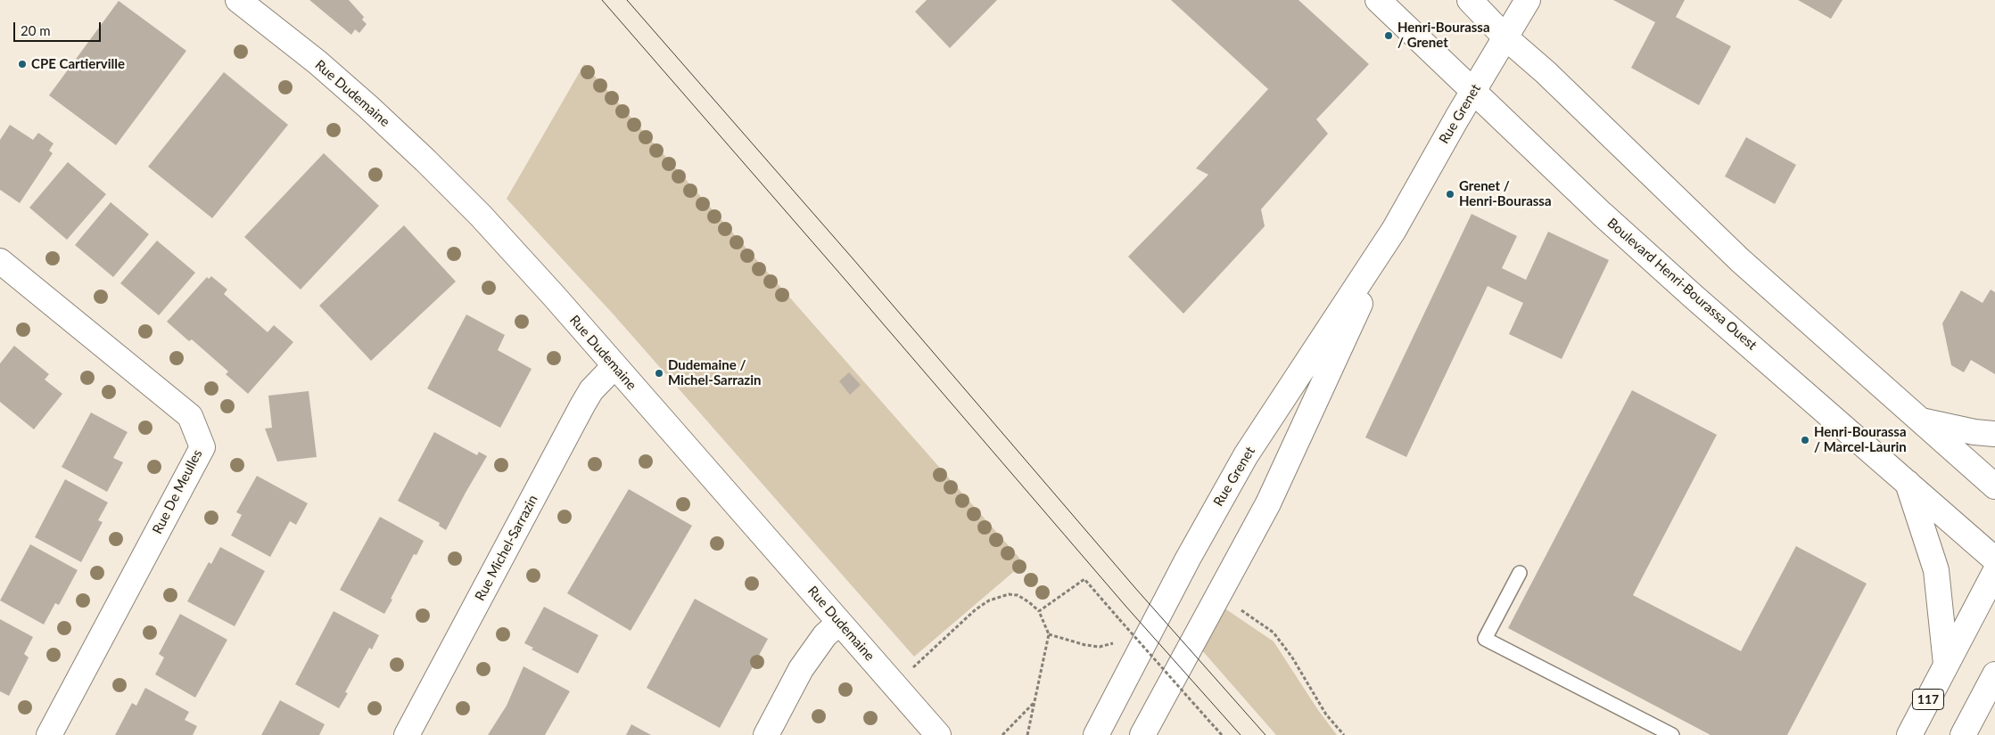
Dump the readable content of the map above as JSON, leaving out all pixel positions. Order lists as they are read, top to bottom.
{
  "streets": {
    "street": [
      "Rue Dudemaine",
      "Rue Grenet",
      "Boulevard Henri-Bourassa Ouest",
      "Rue De Meulles",
      "Rue Michel-Sarrazin",
      "117"
    ]
  },
  "crossings": [
    ["Rue Dudemaine", "Rue Michel-Sarrazin"],
    ["Rue Grenet", "Boulevard Henri-Bourassa Ouest"]
  ],
  "places": [
    "Henri-Bourassa / Grenet",
    "CPE Cartierville",
    "Grenet / Henri-Bourassa",
    "Dudemaine / Michel-Sarrazin",
    "Henri-Bourassa / Marcel-Laurin"
  ],
  "scale_bar": "20 m"
}
